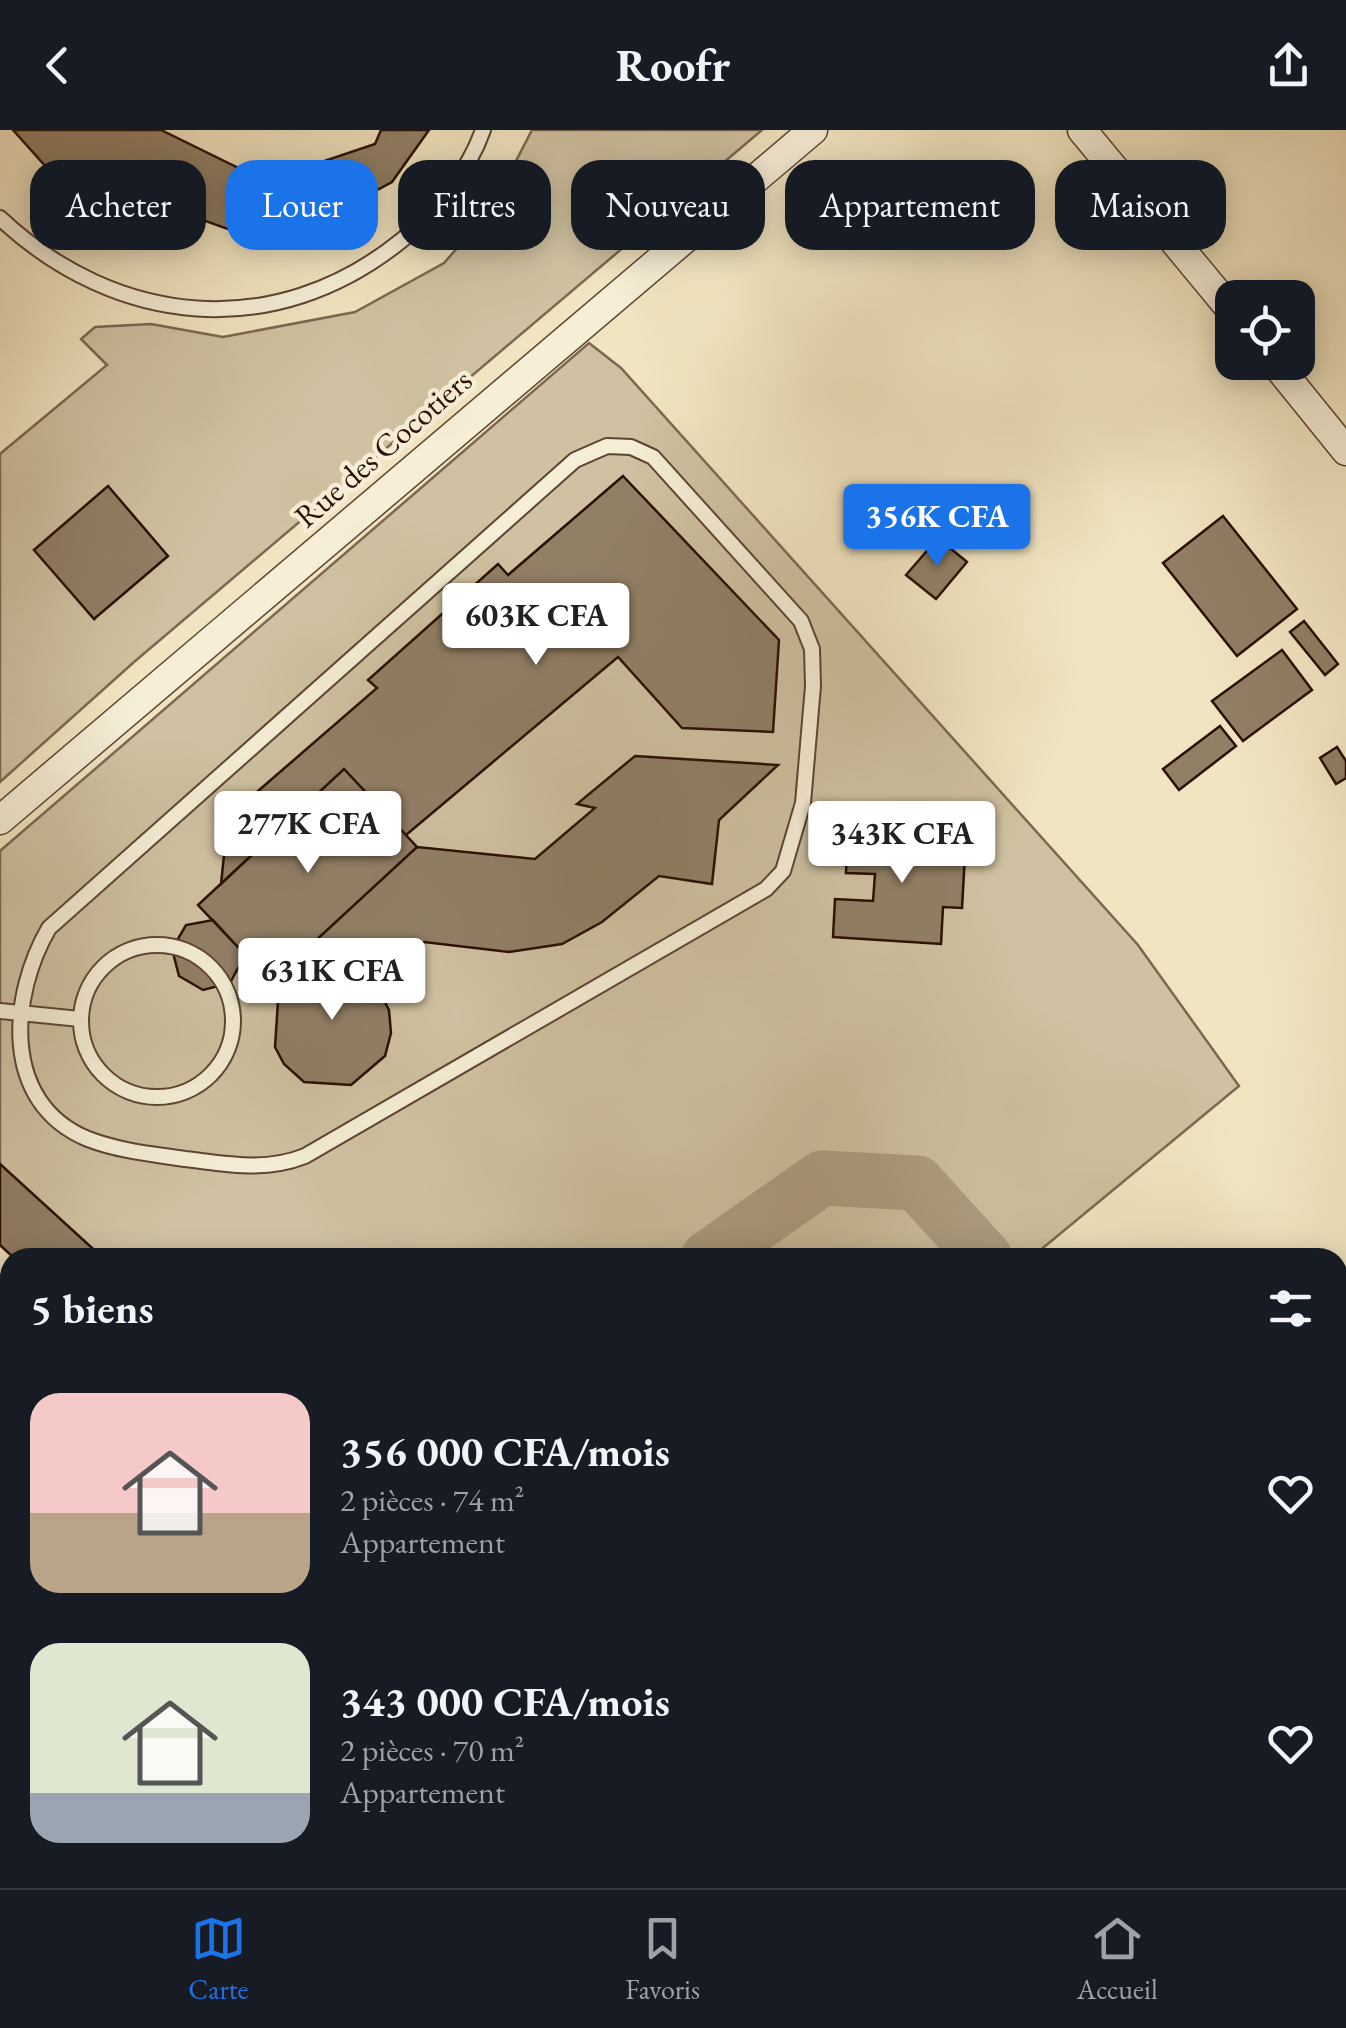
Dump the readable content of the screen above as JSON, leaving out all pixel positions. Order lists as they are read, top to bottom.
{
  "streets": {
    "street": ["Rue des Cocotiers"]
  },
  "page": {
    "header": "Roofr",
    "chip": [
      "Acheter",
      "Louer",
      "Filtres",
      "Nouveau",
      "Appartement",
      "Maison"
    ],
    "price": [
      "356K CFA",
      "603K CFA",
      "277K CFA",
      "343K CFA",
      "631K CFA"
    ],
    "heading": "5 biens",
    "list": [
      {
        "name": "356 000 CFA/mois",
        "note": "2 pièces · 74 m² · Appartement"
      },
      {
        "name": "343 000 CFA/mois",
        "note": "2 pièces · 70 m² · Appartement"
      }
    ],
    "tabs": ["Carte", "Favoris", "Accueil"]
  }
}
